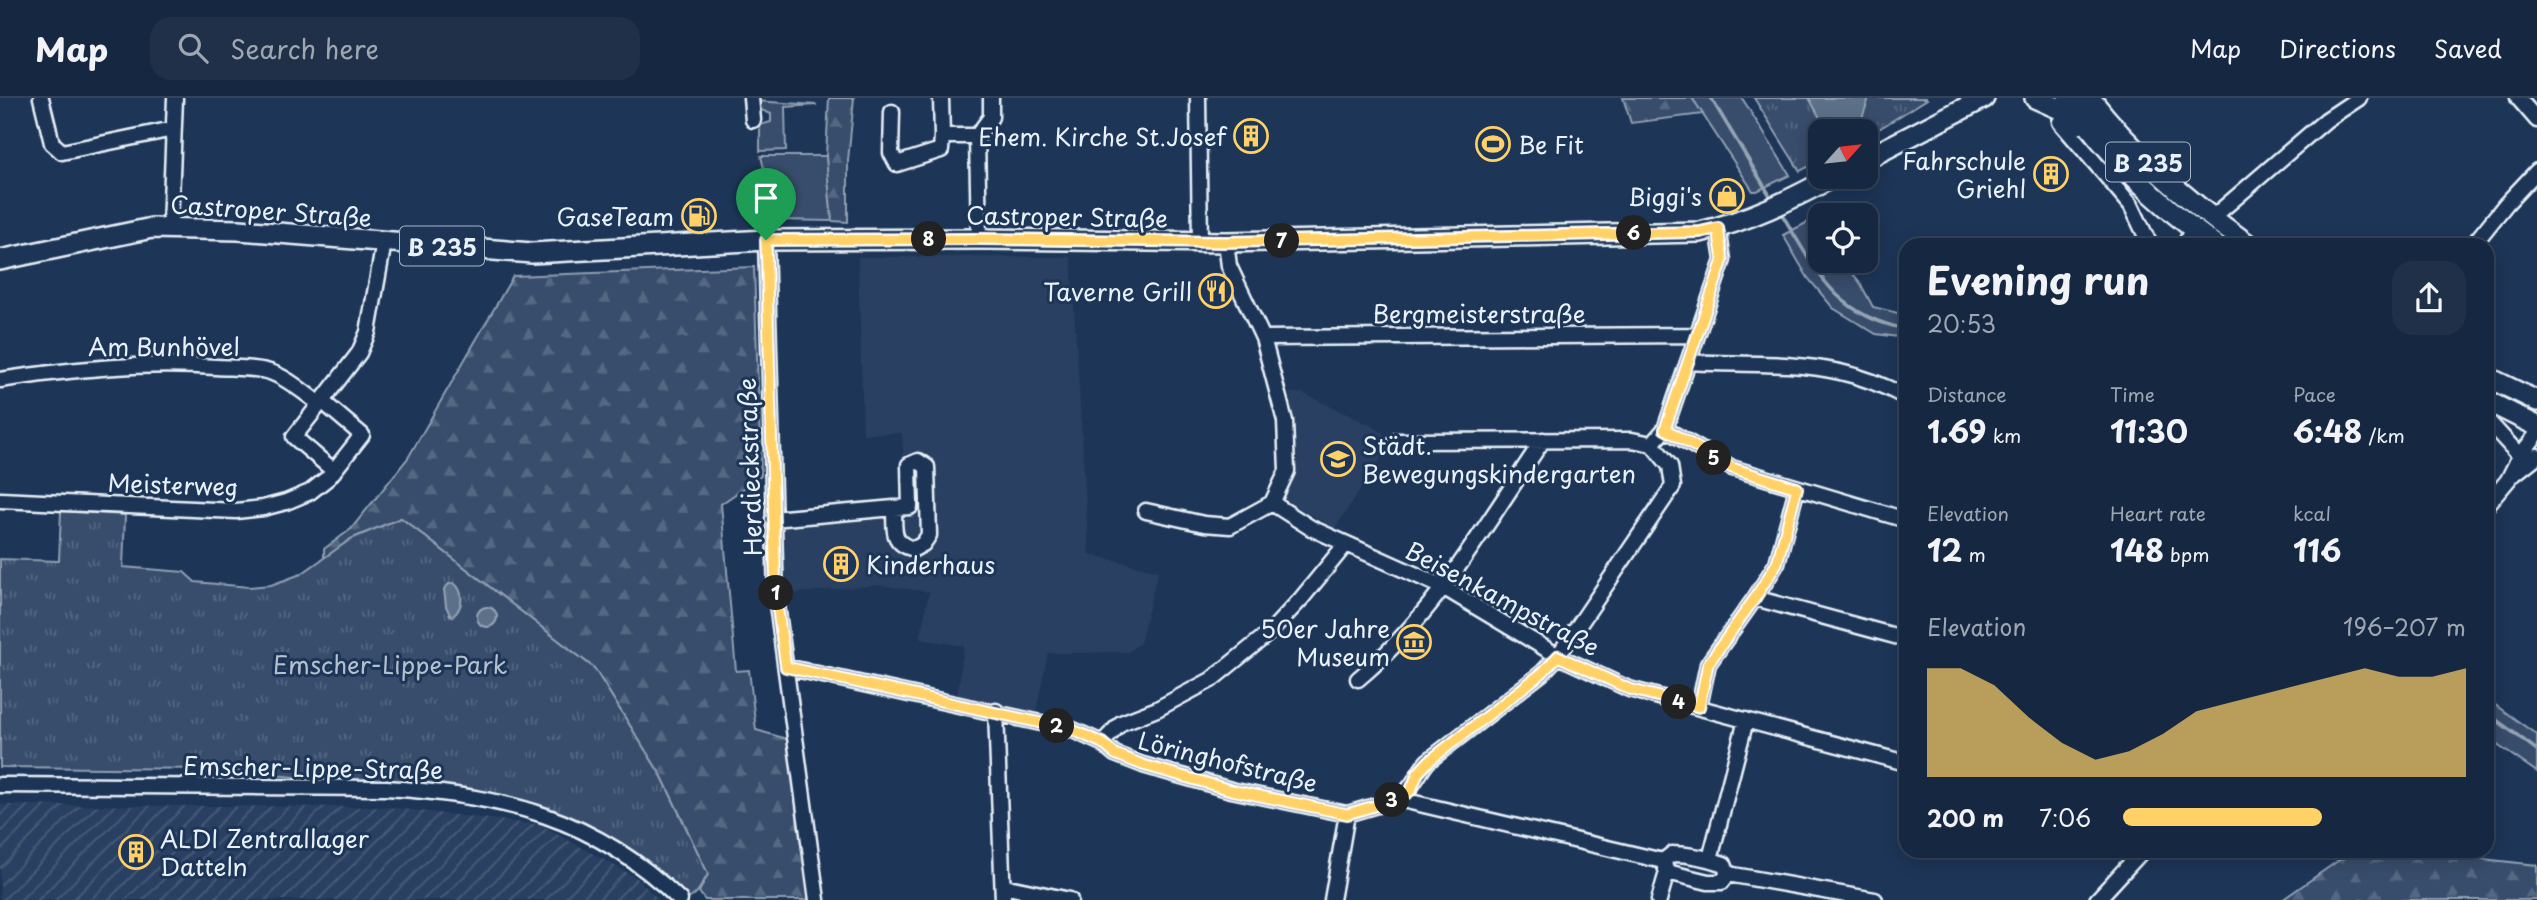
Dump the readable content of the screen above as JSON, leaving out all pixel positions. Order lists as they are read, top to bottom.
{
  "streets": {
    "main road": ["B 235", "Castroper Straße"],
    "street": [
      "Bergmeisterstraße",
      "Am Bunhövel",
      "Herdieckstraße",
      "Meisterweg",
      "Beisenkampstraße",
      "Löringhofstraße",
      "Emscher-Lippe-Straße"
    ]
  },
  "crossings": [
    ["Castroper Straße", "Herdieckstraße"],
    ["Am Bunhövel", "Meisterweg"],
    ["Herdieckstraße", "Löringhofstraße"]
  ],
  "parks": ["Emscher-Lippe-Park"],
  "places": {
    "building": [
      "Ehem. Kirche St.Josef",
      "Fahrschule Griehl",
      "Kinderhaus",
      "ALDI Zentrallager Datteln"
    ],
    "sports": ["Be Fit"],
    "shop": ["Biggi's"],
    "fuel station": ["GaseTeam"],
    "restaurant": ["Taverne Grill"],
    "school or university": ["Städt. Bewegungskindergarten"],
    "museum": ["50er Jahre Museum"]
  },
  "north": "top right",
  "page": {
    "header": "Map",
    "search": "Search here",
    "nav": ["Map", "Directions", "Saved"],
    "pins": [
      "6",
      "8",
      "7",
      "5",
      "1",
      "4",
      "2",
      "3"
    ],
    "heading": ["Evening run", "20:53"],
    "stats": [
      ["Distance", "1.69 km"],
      ["Time", "11:30"],
      ["Pace", "6:48 /km"],
      ["Elevation", "12 m"],
      ["Heart rate", "148 bpm"],
      ["kcal", "116"]
    ],
    "chart": ["Elevation", "196–207 m"],
    "list": [
      {
        "name": "200 m",
        "note": "7:06"
      }
    ]
  }
}
